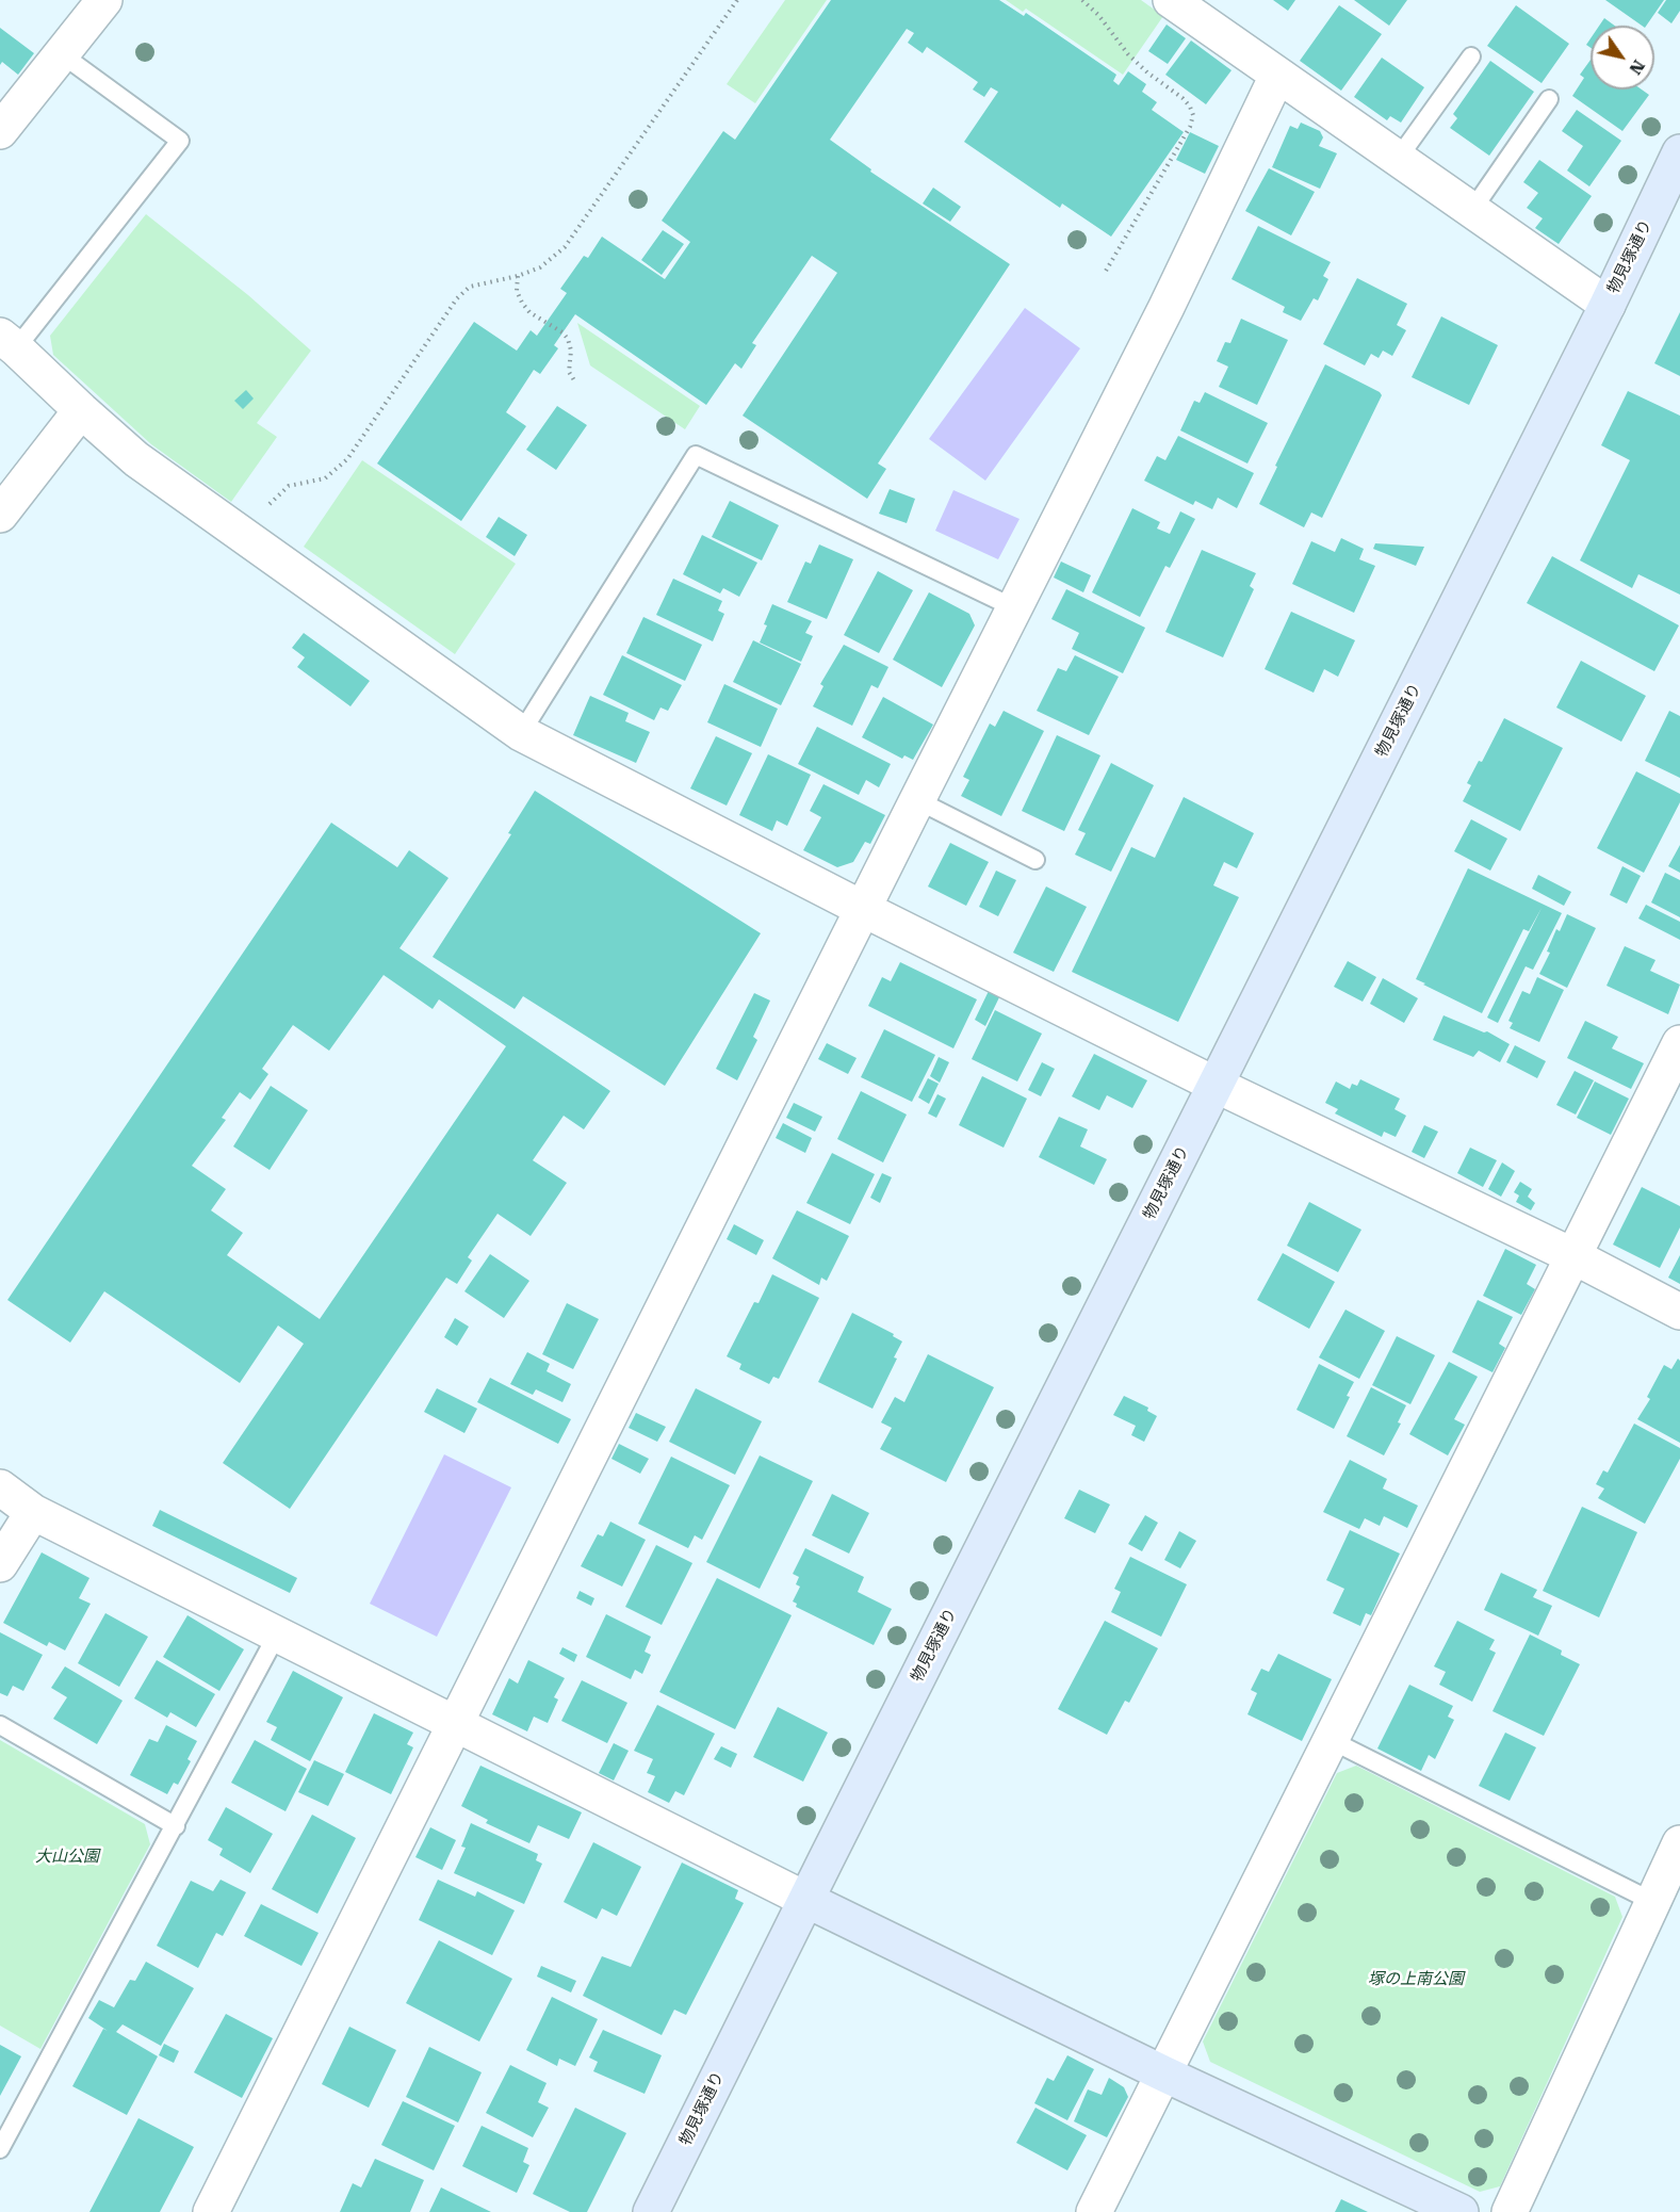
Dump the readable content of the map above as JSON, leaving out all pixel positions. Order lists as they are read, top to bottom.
{
  "streets": {
    "street": ["物見塚通り"]
  },
  "parks": ["大山公園", "塚の上南公園"],
  "north": "bottom right"
}
